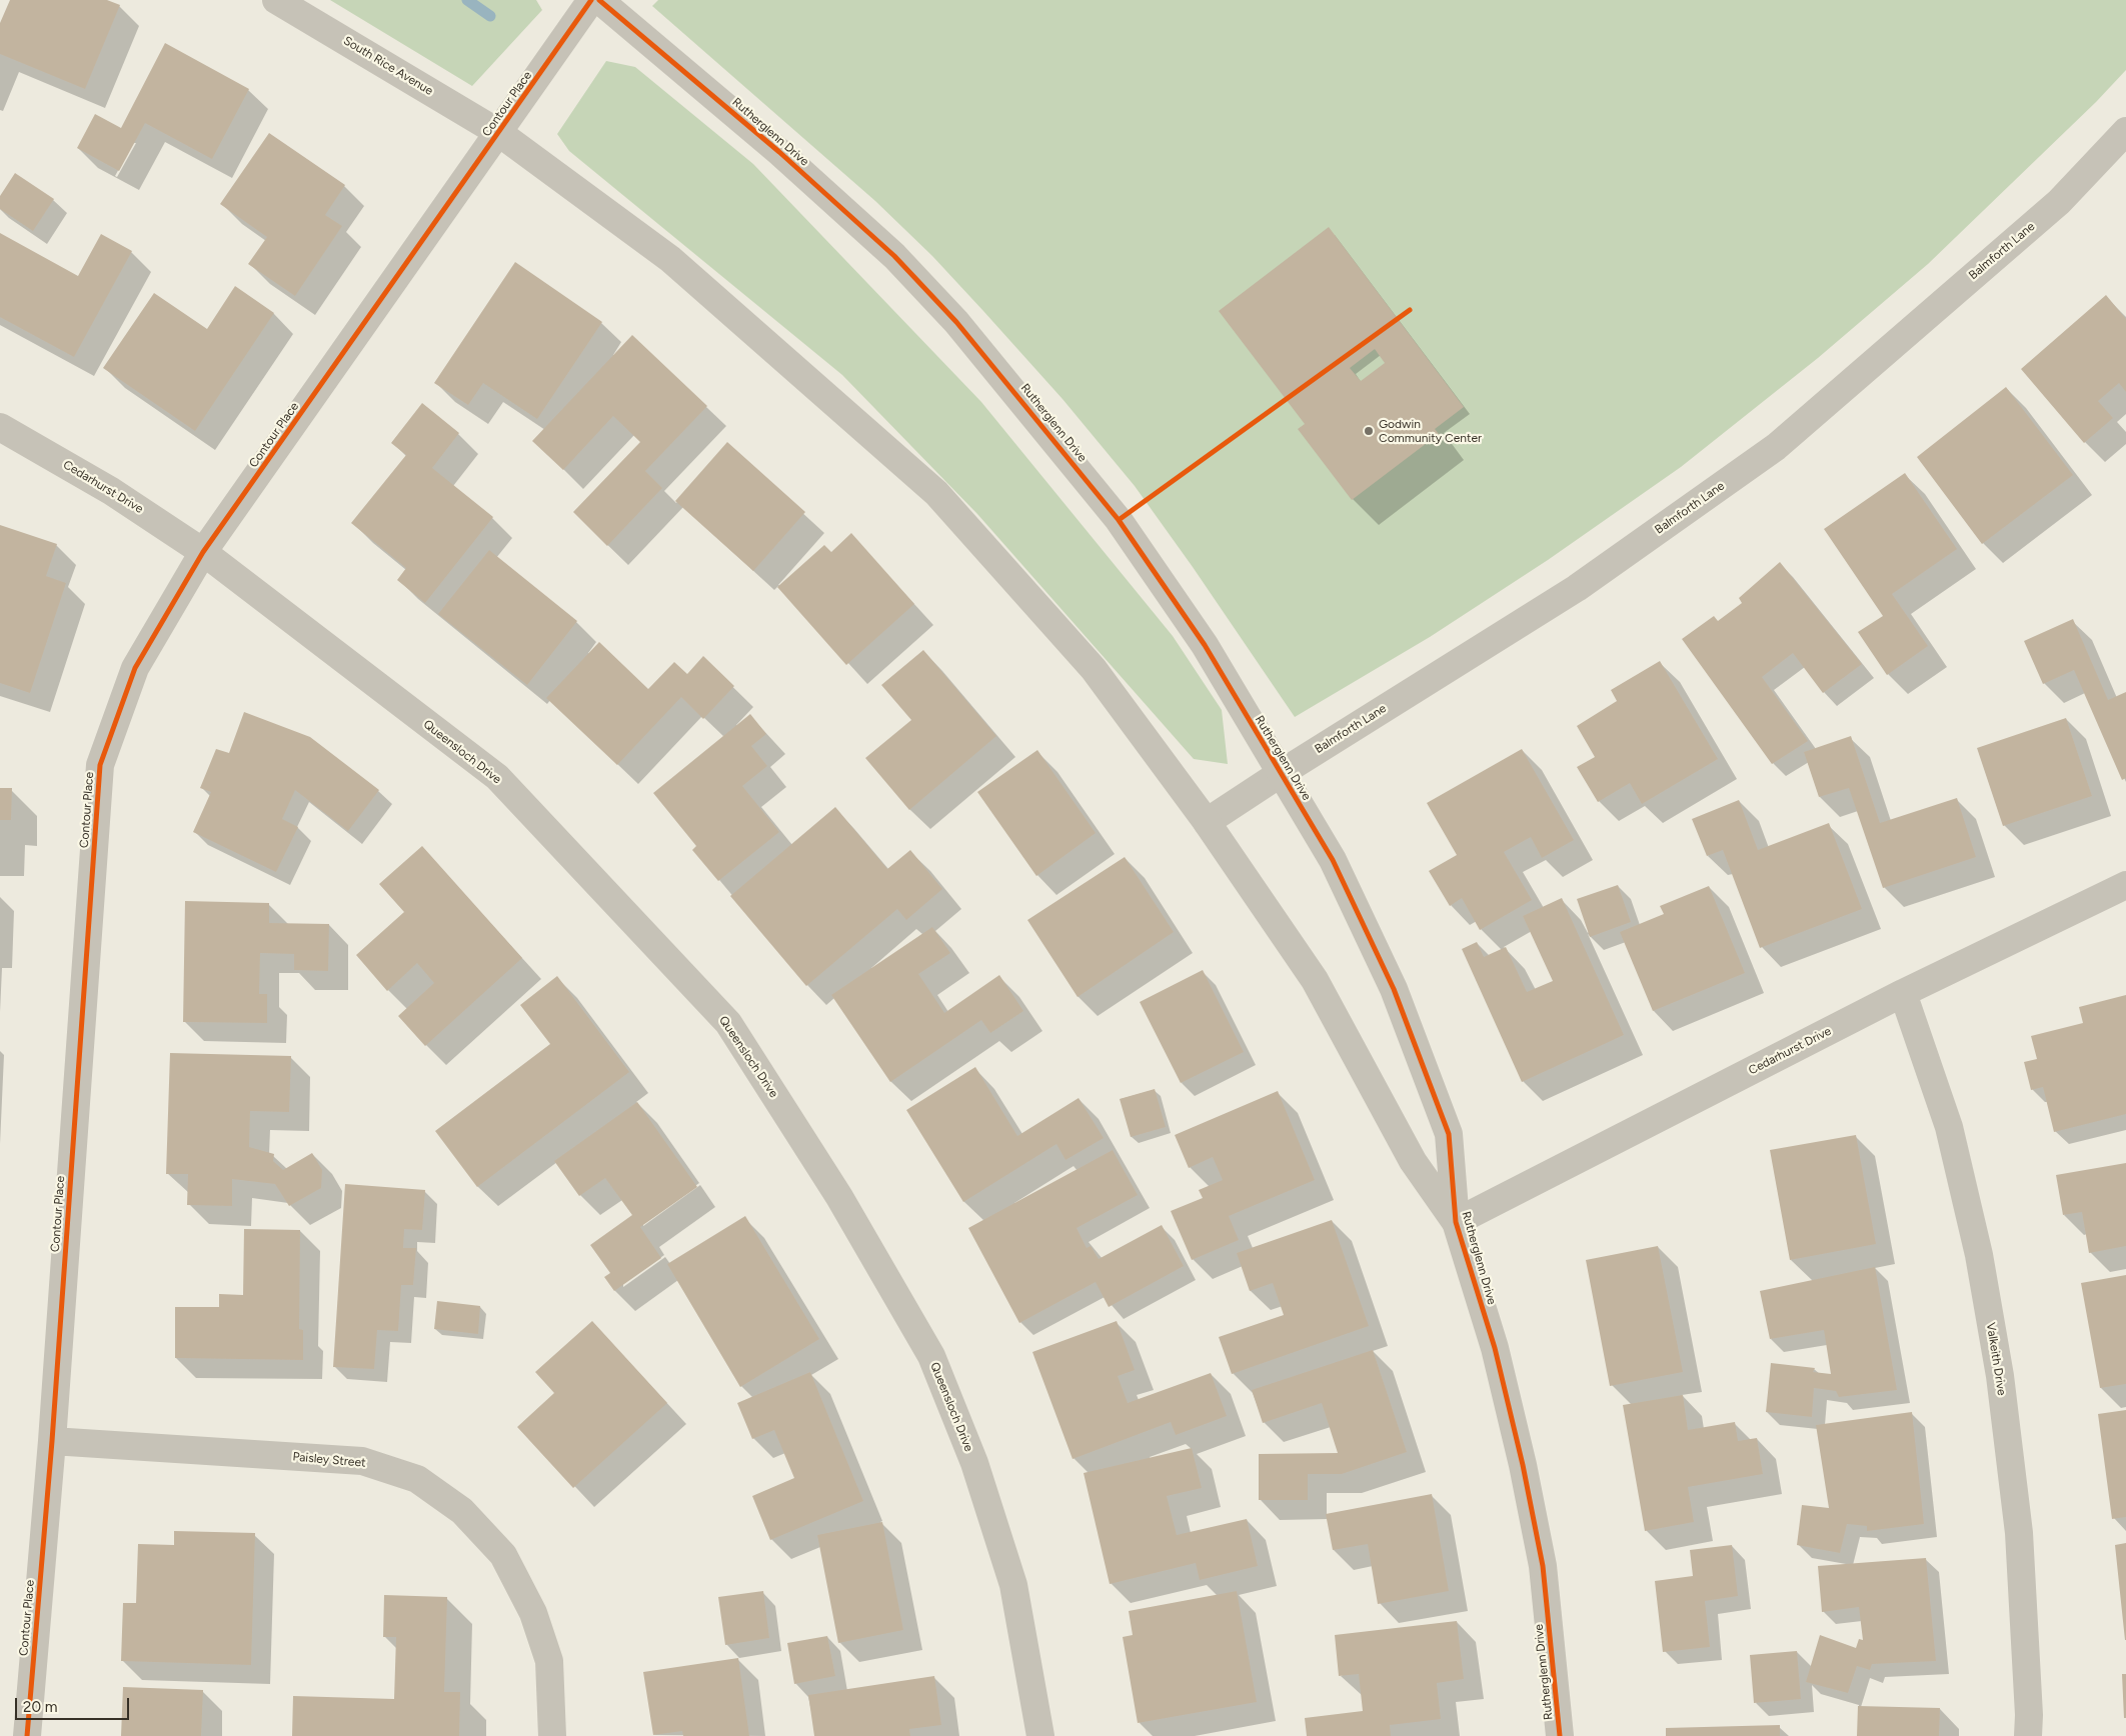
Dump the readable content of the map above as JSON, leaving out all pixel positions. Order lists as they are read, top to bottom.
{
  "streets": {
    "street": [
      "South Rice Avenue",
      "Contour Place",
      "Rutherglenn Drive",
      "Balmforth Lane",
      "Cedarhurst Drive",
      "Queensloch Drive",
      "Valkeith Drive",
      "Paisley Street"
    ]
  },
  "crossings": [
    ["South Rice Avenue", "Contour Place"],
    ["South Rice Avenue", "Rutherglenn Drive"],
    ["Contour Place", "Rutherglenn Drive"],
    ["Contour Place", "Cedarhurst Drive"],
    ["Contour Place", "Queensloch Drive"],
    ["Contour Place", "Paisley Street"],
    ["Rutherglenn Drive", "Balmforth Lane"],
    ["Rutherglenn Drive", "Cedarhurst Drive"],
    ["Cedarhurst Drive", "Queensloch Drive"],
    ["Cedarhurst Drive", "Valkeith Drive"]
  ],
  "places": ["Godwin Community Center"],
  "scale_bar": "20 m"
}
